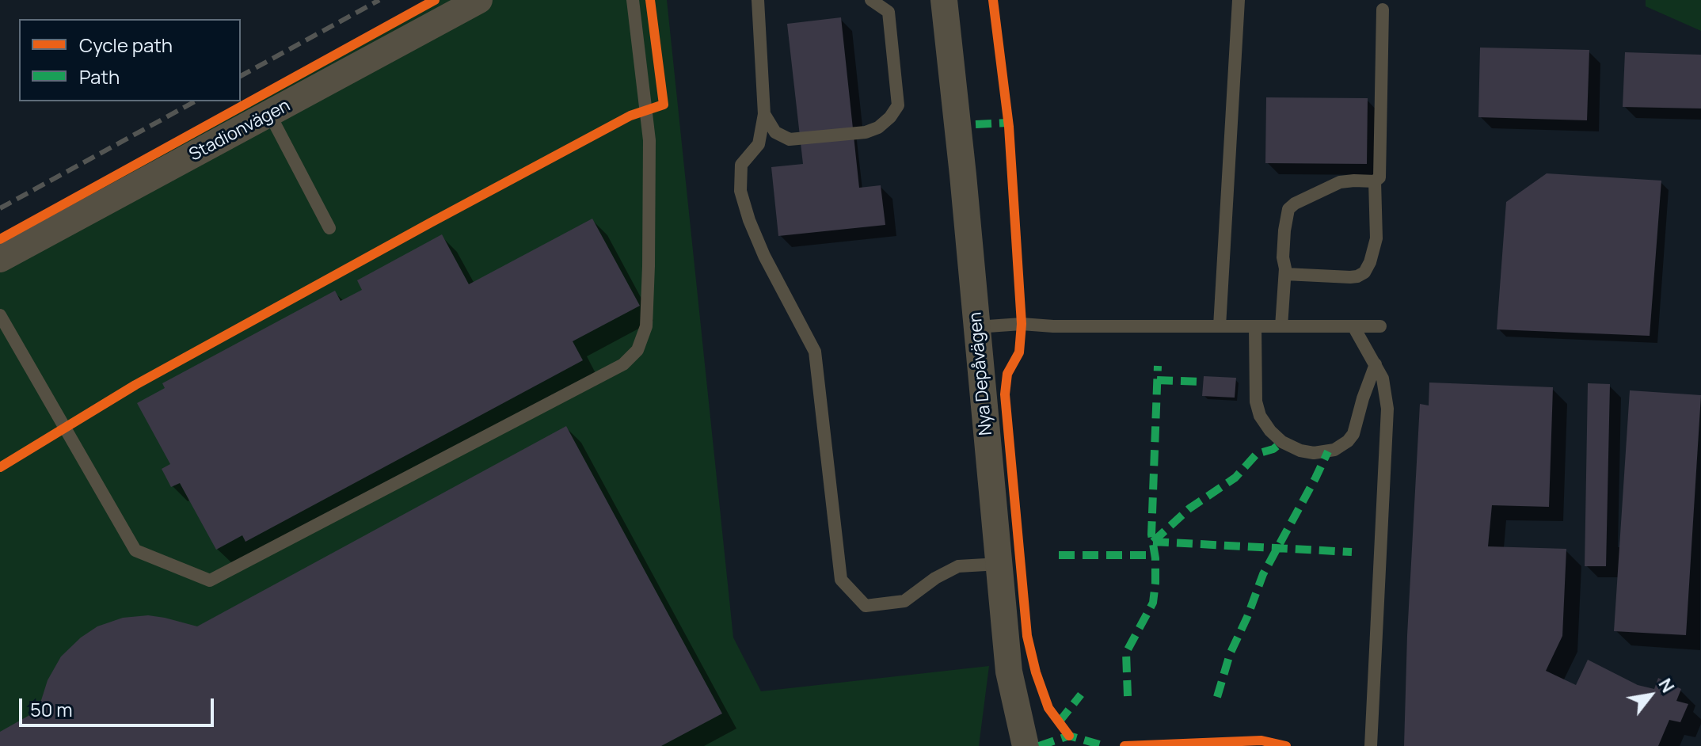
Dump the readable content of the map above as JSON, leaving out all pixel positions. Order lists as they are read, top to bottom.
{
  "streets": {
    "street": ["Stadionvägen", "Nya Depåvägen"]
  },
  "legend": ["Cycle path", "Path"],
  "scale_bar": "50 m",
  "north": "top right"
}
